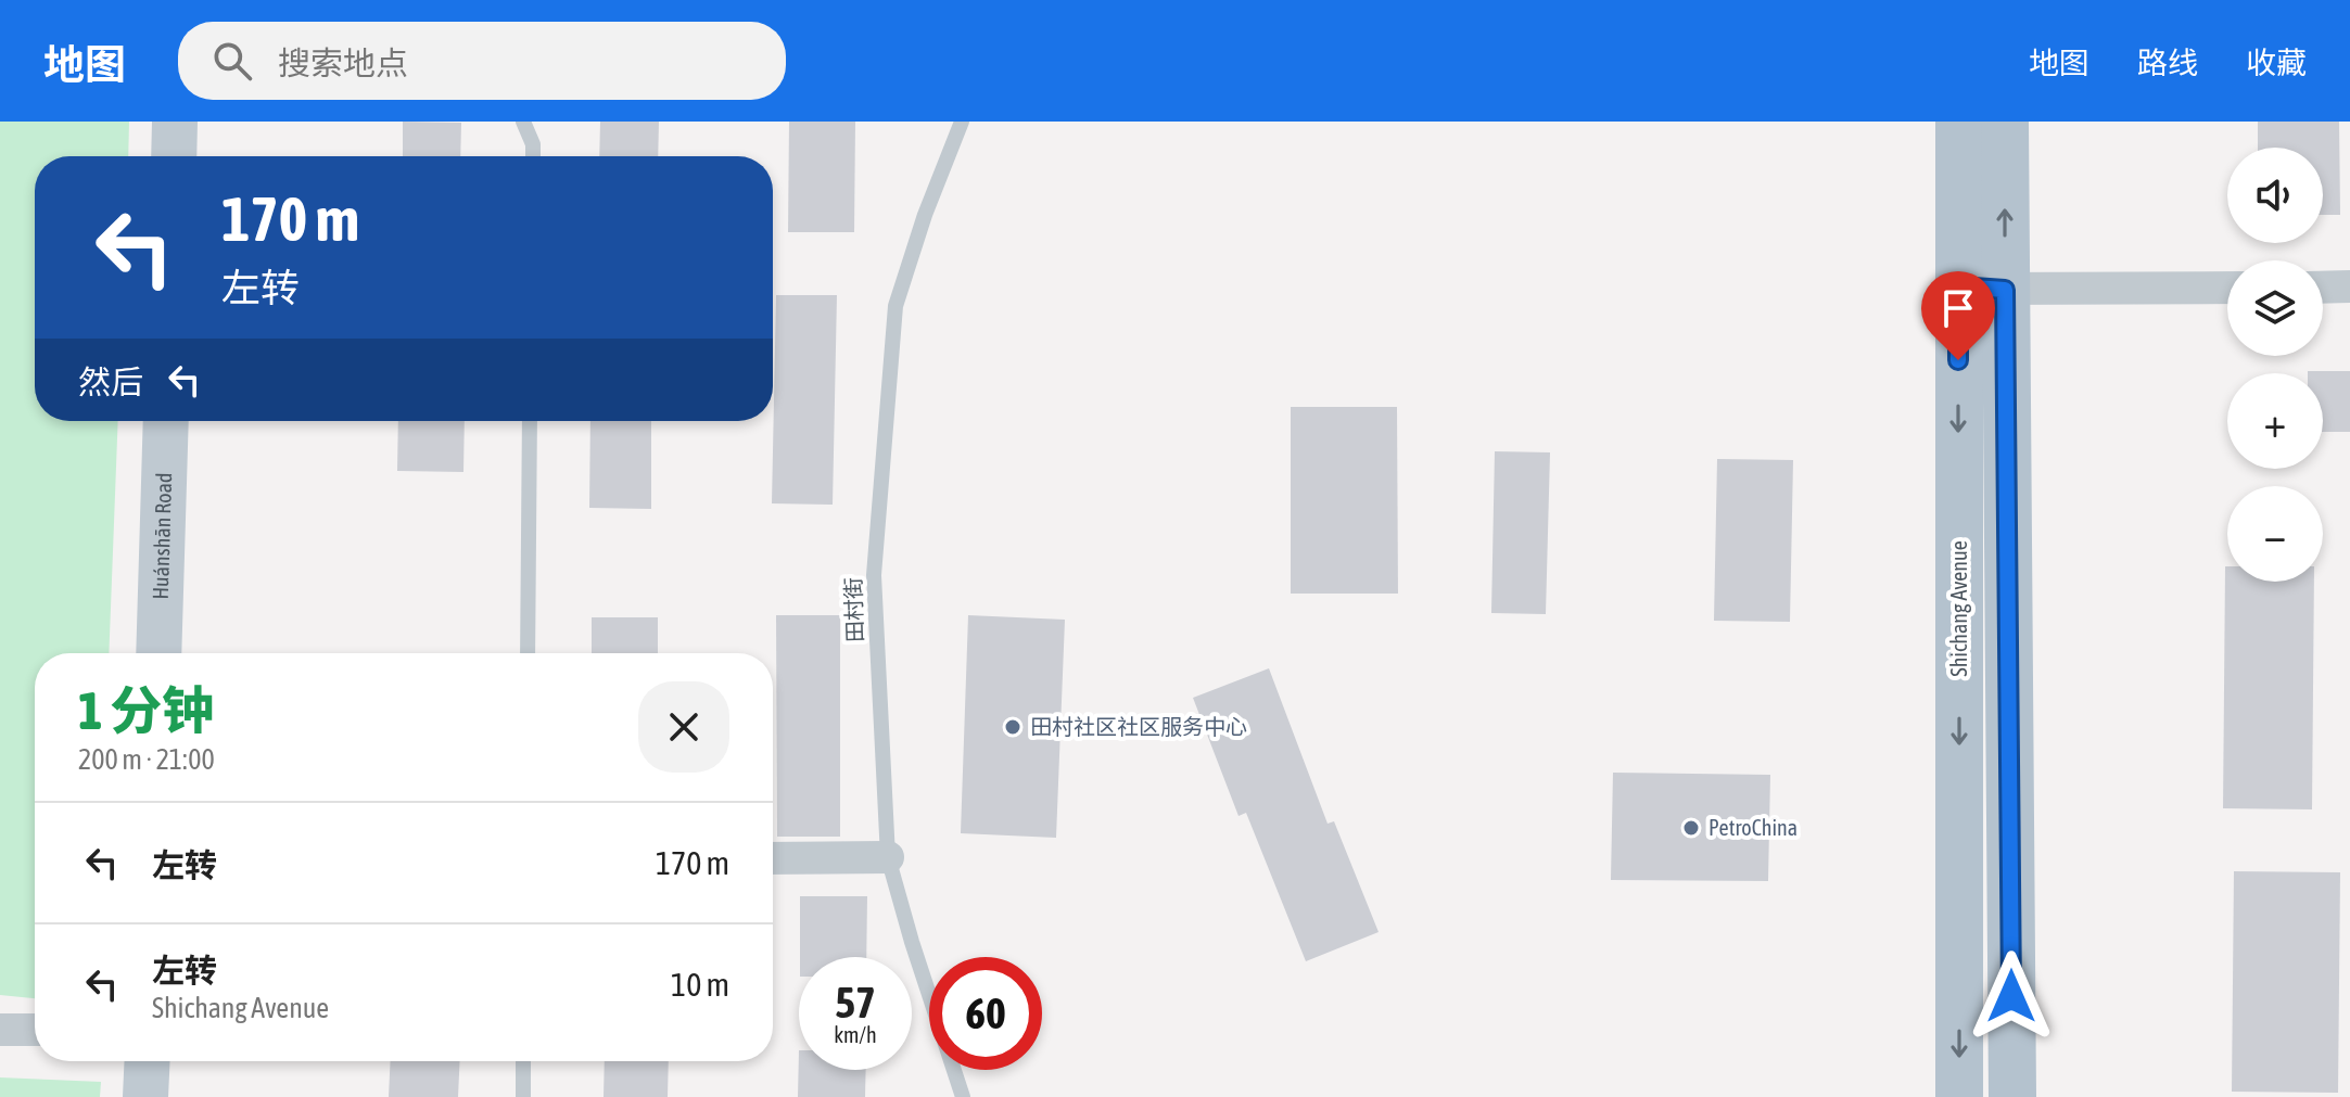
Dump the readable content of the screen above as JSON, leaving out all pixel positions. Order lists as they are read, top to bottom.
{
  "streets": {
    "main road": ["Huánshān Road", "Shichang Avenue"],
    "lane": ["田村街"]
  },
  "places": ["田村社区社区服务中心", "PetroChina"],
  "page": {
    "header": "地图",
    "search": "搜索地点",
    "nav": ["地图", "路线", "收藏"],
    "map_buttons": ["+", "−"],
    "turn": ["170 m", "左转"],
    "then": "然后",
    "heading": ["1 分钟", "200 m · 21:00"],
    "list": [
      {
        "name": "左转",
        "value": "170 m"
      },
      {
        "name": "左转",
        "note": "Shichang Avenue",
        "value": "10 m"
      }
    ],
    "speed": "57 km/h",
    "limit": "60"
  }
}
